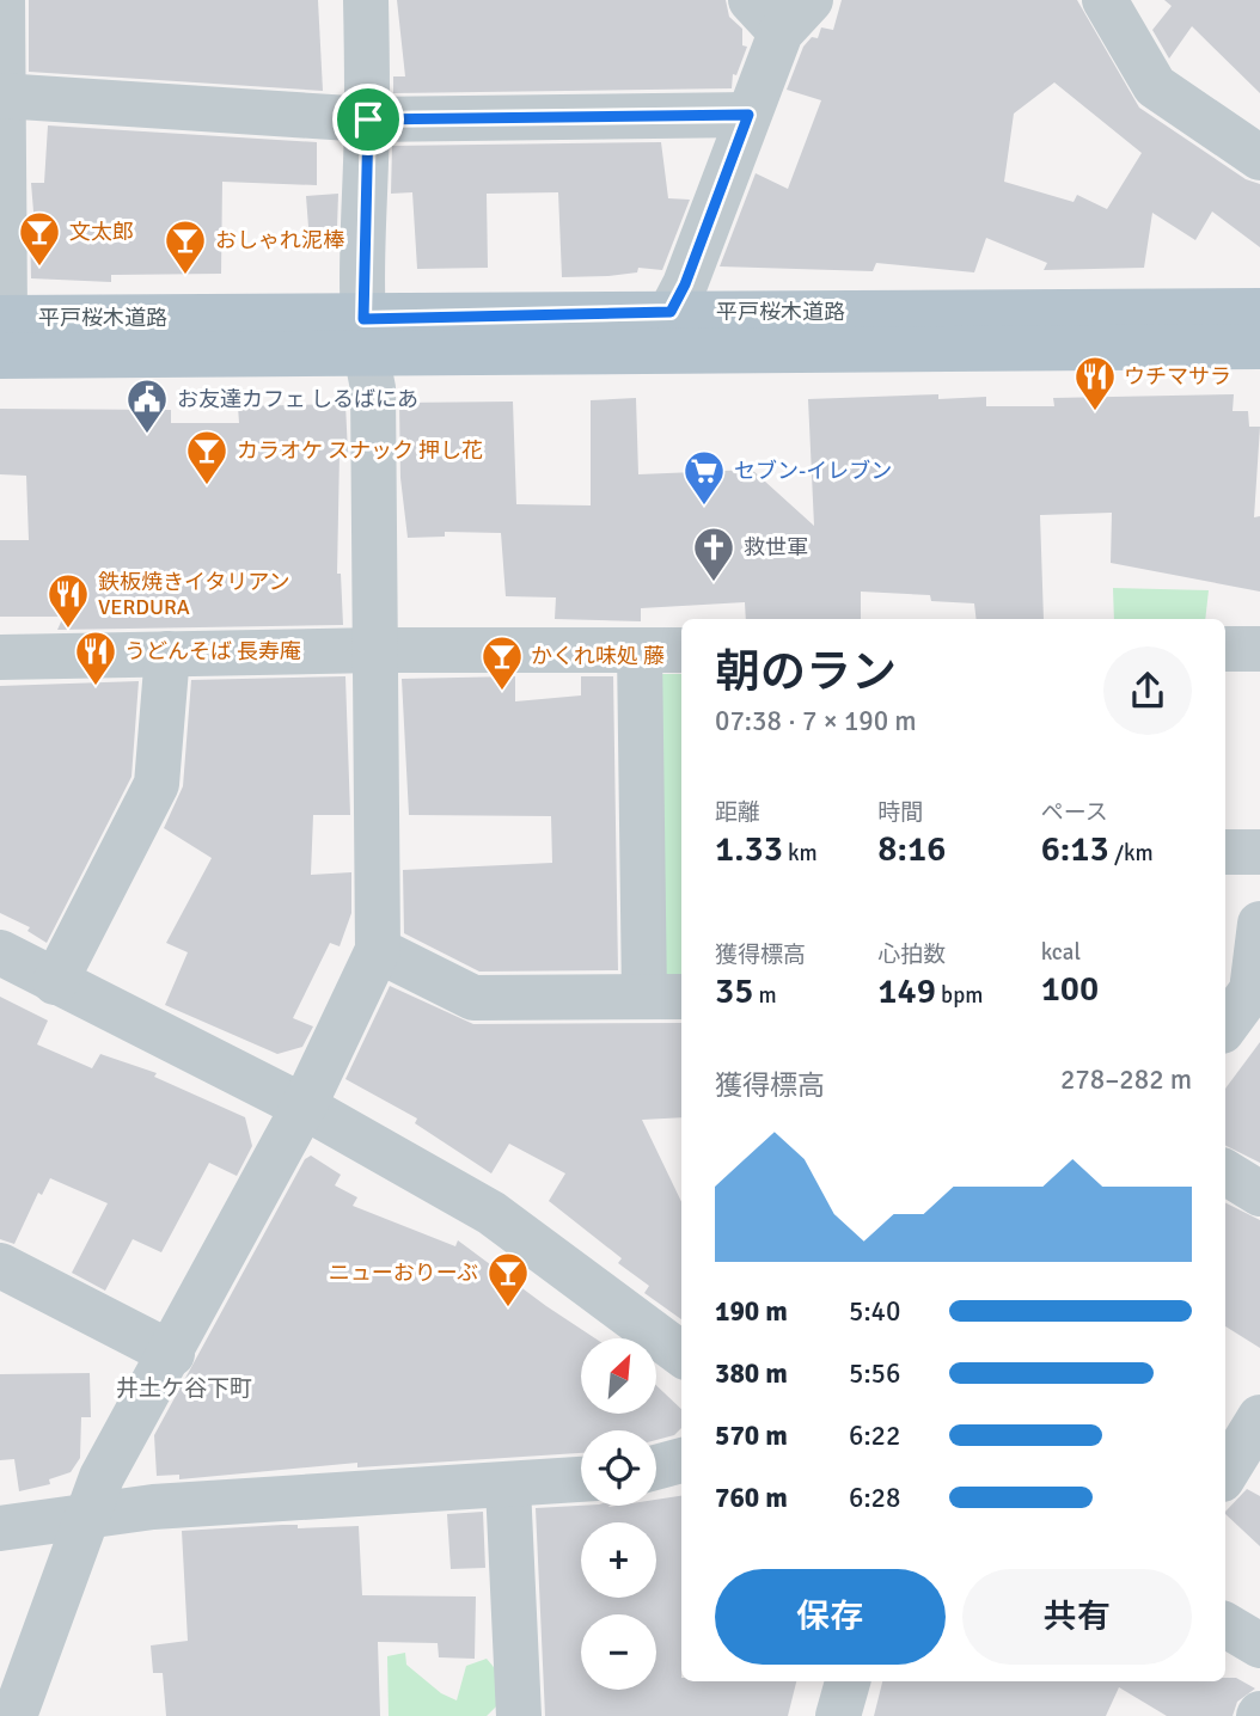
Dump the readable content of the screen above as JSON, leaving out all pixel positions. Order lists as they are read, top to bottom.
{
  "streets": {
    "main road": ["平戸桜木道路"]
  },
  "districts": ["井土ケ谷下町"],
  "places": {
    "bar": [
      "文太郎",
      "おしゃれ泥棒",
      "カラオケ スナック 押し花",
      "かくれ味処 藤",
      "ニューおりーぶ"
    ],
    "restaurant": ["ウチマサラ", "鉄板焼きイタリアン VERDURA", "うどんそば 長寿庵"],
    "public building": ["お友達カフェ しるばにあ"],
    "supermarket": ["セブン-イレブン"],
    "church": ["救世軍"]
  },
  "north": "top right",
  "page": {
    "heading": ["朝のラン", "07:38 · 7 × 190 m"],
    "stats": [
      ["距離", "1.33 km"],
      ["時間", "8:16"],
      ["ペース", "6:13 /km"],
      ["獲得標高", "35 m"],
      ["心拍数", "149 bpm"],
      ["kcal", "100"]
    ],
    "chart": ["獲得標高", "278–282 m"],
    "list": [
      {
        "name": "190 m",
        "note": "5:40"
      },
      {
        "name": "380 m",
        "note": "5:56"
      },
      {
        "name": "570 m",
        "note": "6:22"
      },
      {
        "name": "760 m",
        "note": "6:28"
      }
    ],
    "map_buttons": ["+", "−"],
    "buttons": ["保存", "共有"]
  }
}
